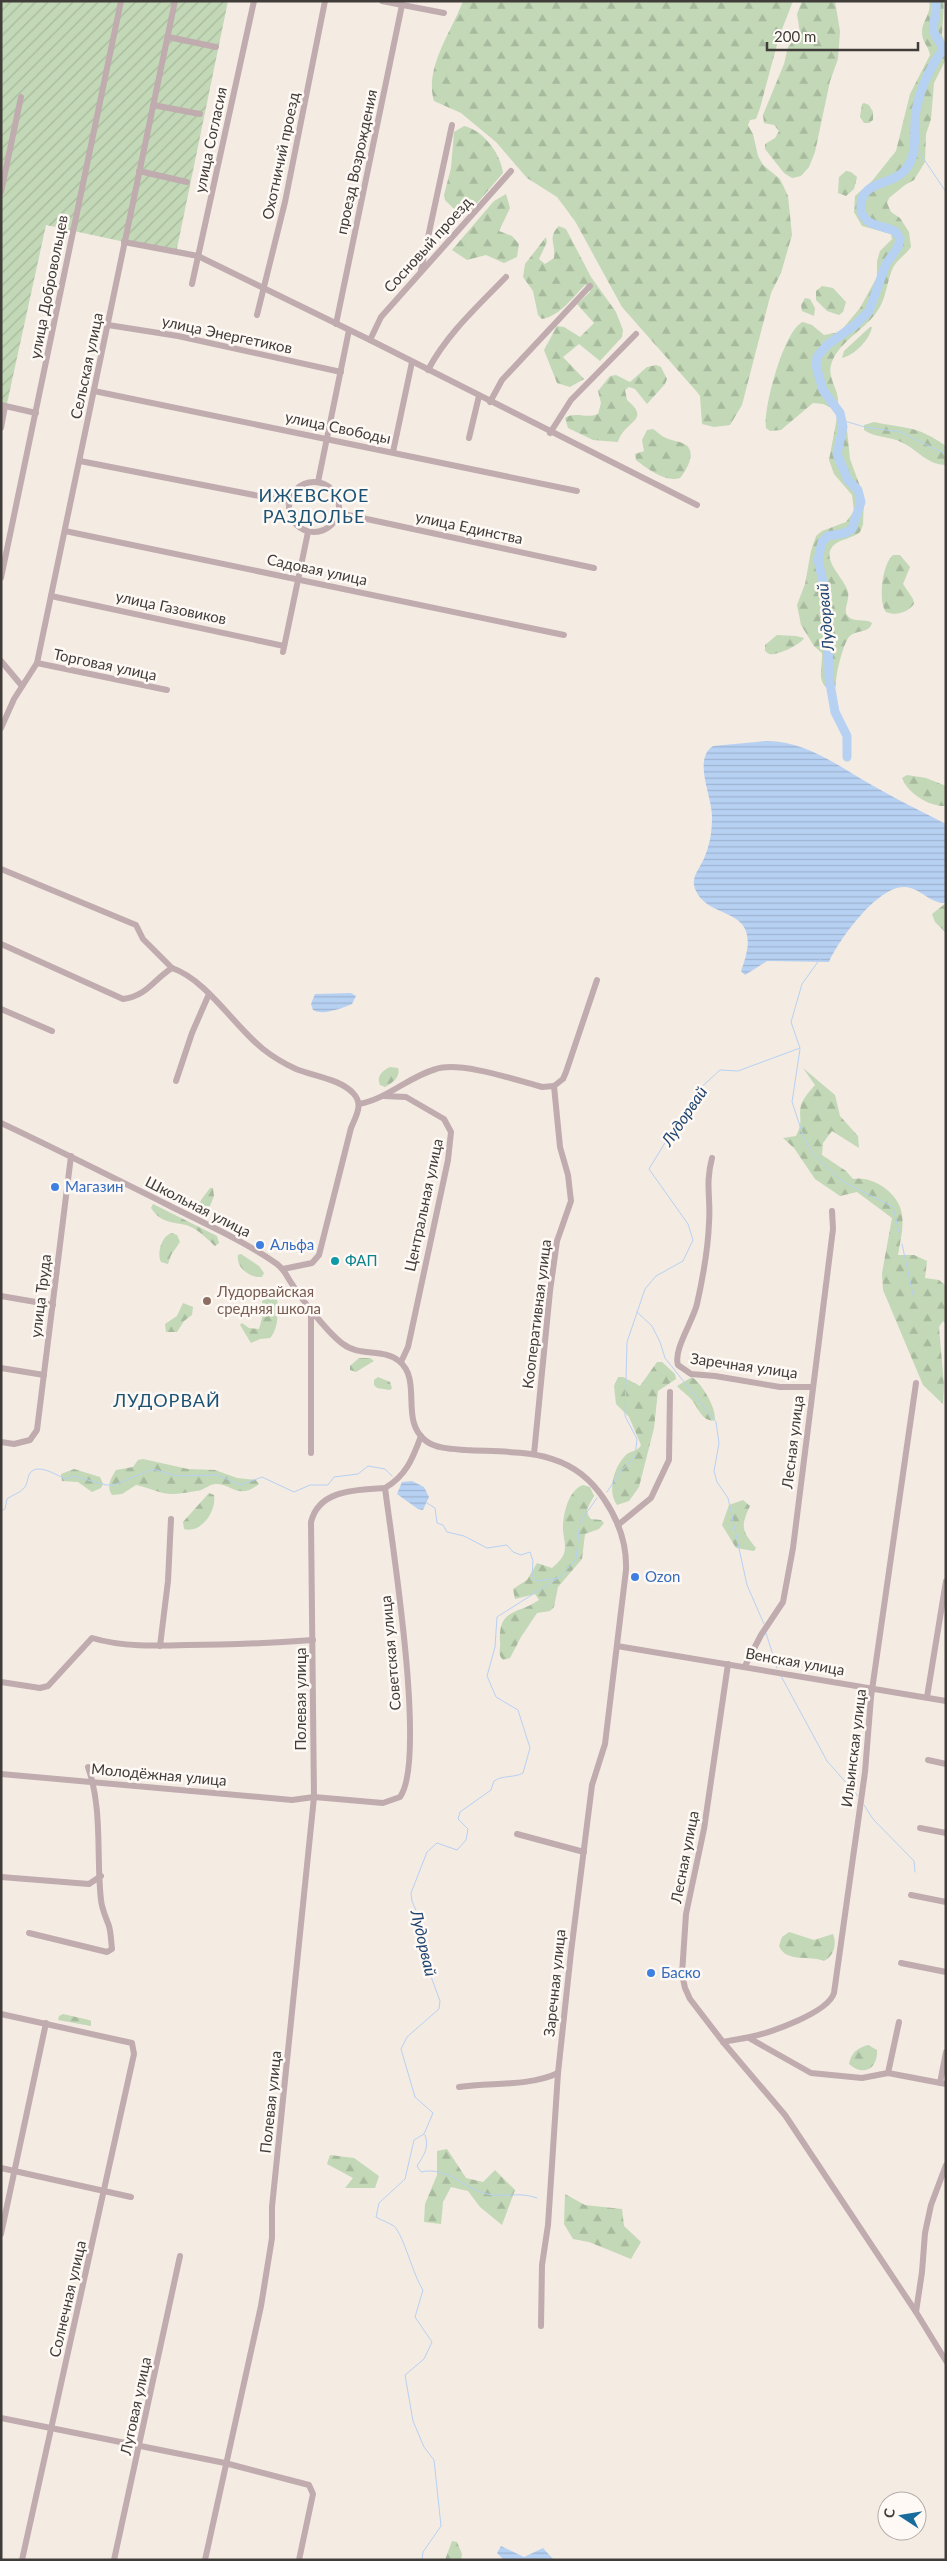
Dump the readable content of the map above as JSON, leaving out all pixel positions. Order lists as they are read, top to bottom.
{
  "streets": {
    "street": [
      "улица Согласия",
      "Охотничий проезд",
      "проезд Возрождения",
      "Сосновый проезд",
      "улица Добровольцев",
      "улица Энергетиков",
      "Сельская улица",
      "улица Свободы",
      "улица Единства",
      "Садовая улица",
      "улица Газовиков",
      "Торговая улица",
      "Центральная улица",
      "Школьная улица",
      "улица Труда",
      "Кооперативная улица",
      "Заречная улица",
      "Лесная улица",
      "Советская улица",
      "Венская улица",
      "Полевая улица",
      "Ильинская улица",
      "Молодёжная улица",
      "Солнечная улица",
      "Луговая улица"
    ]
  },
  "crossings": [
    ["улица Энергетиков", "Сельская улица"],
    ["Сельская улица", "улица Свободы"],
    ["Сельская улица", "Садовая улица"],
    ["Сельская улица", "улица Газовиков"],
    ["Сельская улица", "Торговая улица"],
    ["Садовая улица", "улица Газовиков"],
    ["Школьная улица", "улица Труда"],
    ["Кооперативная улица", "Заречная улица"],
    ["Заречная улица", "Лесная улица"],
    ["Заречная улица", "Венская улица"],
    ["Лесная улица", "Венская улица"],
    ["Лесная улица", "Ильинская улица"],
    ["Советская улица", "Полевая улица"],
    ["Советская улица", "Молодёжная улица"],
    ["Венская улица", "Ильинская улица"],
    ["Полевая улица", "Молодёжная улица"]
  ],
  "districts": ["ИЖЕВСКОЕ РАЗДОЛЬЕ", "ЛУДОРВАЙ"],
  "water": ["Лудорвай"],
  "places": [
    "Магазин",
    "Альфа",
    "ФАП",
    "Лудорвайская средняя школа",
    "Ozon",
    "Баско"
  ],
  "scale_bar": "200 m",
  "north": "left"
}
